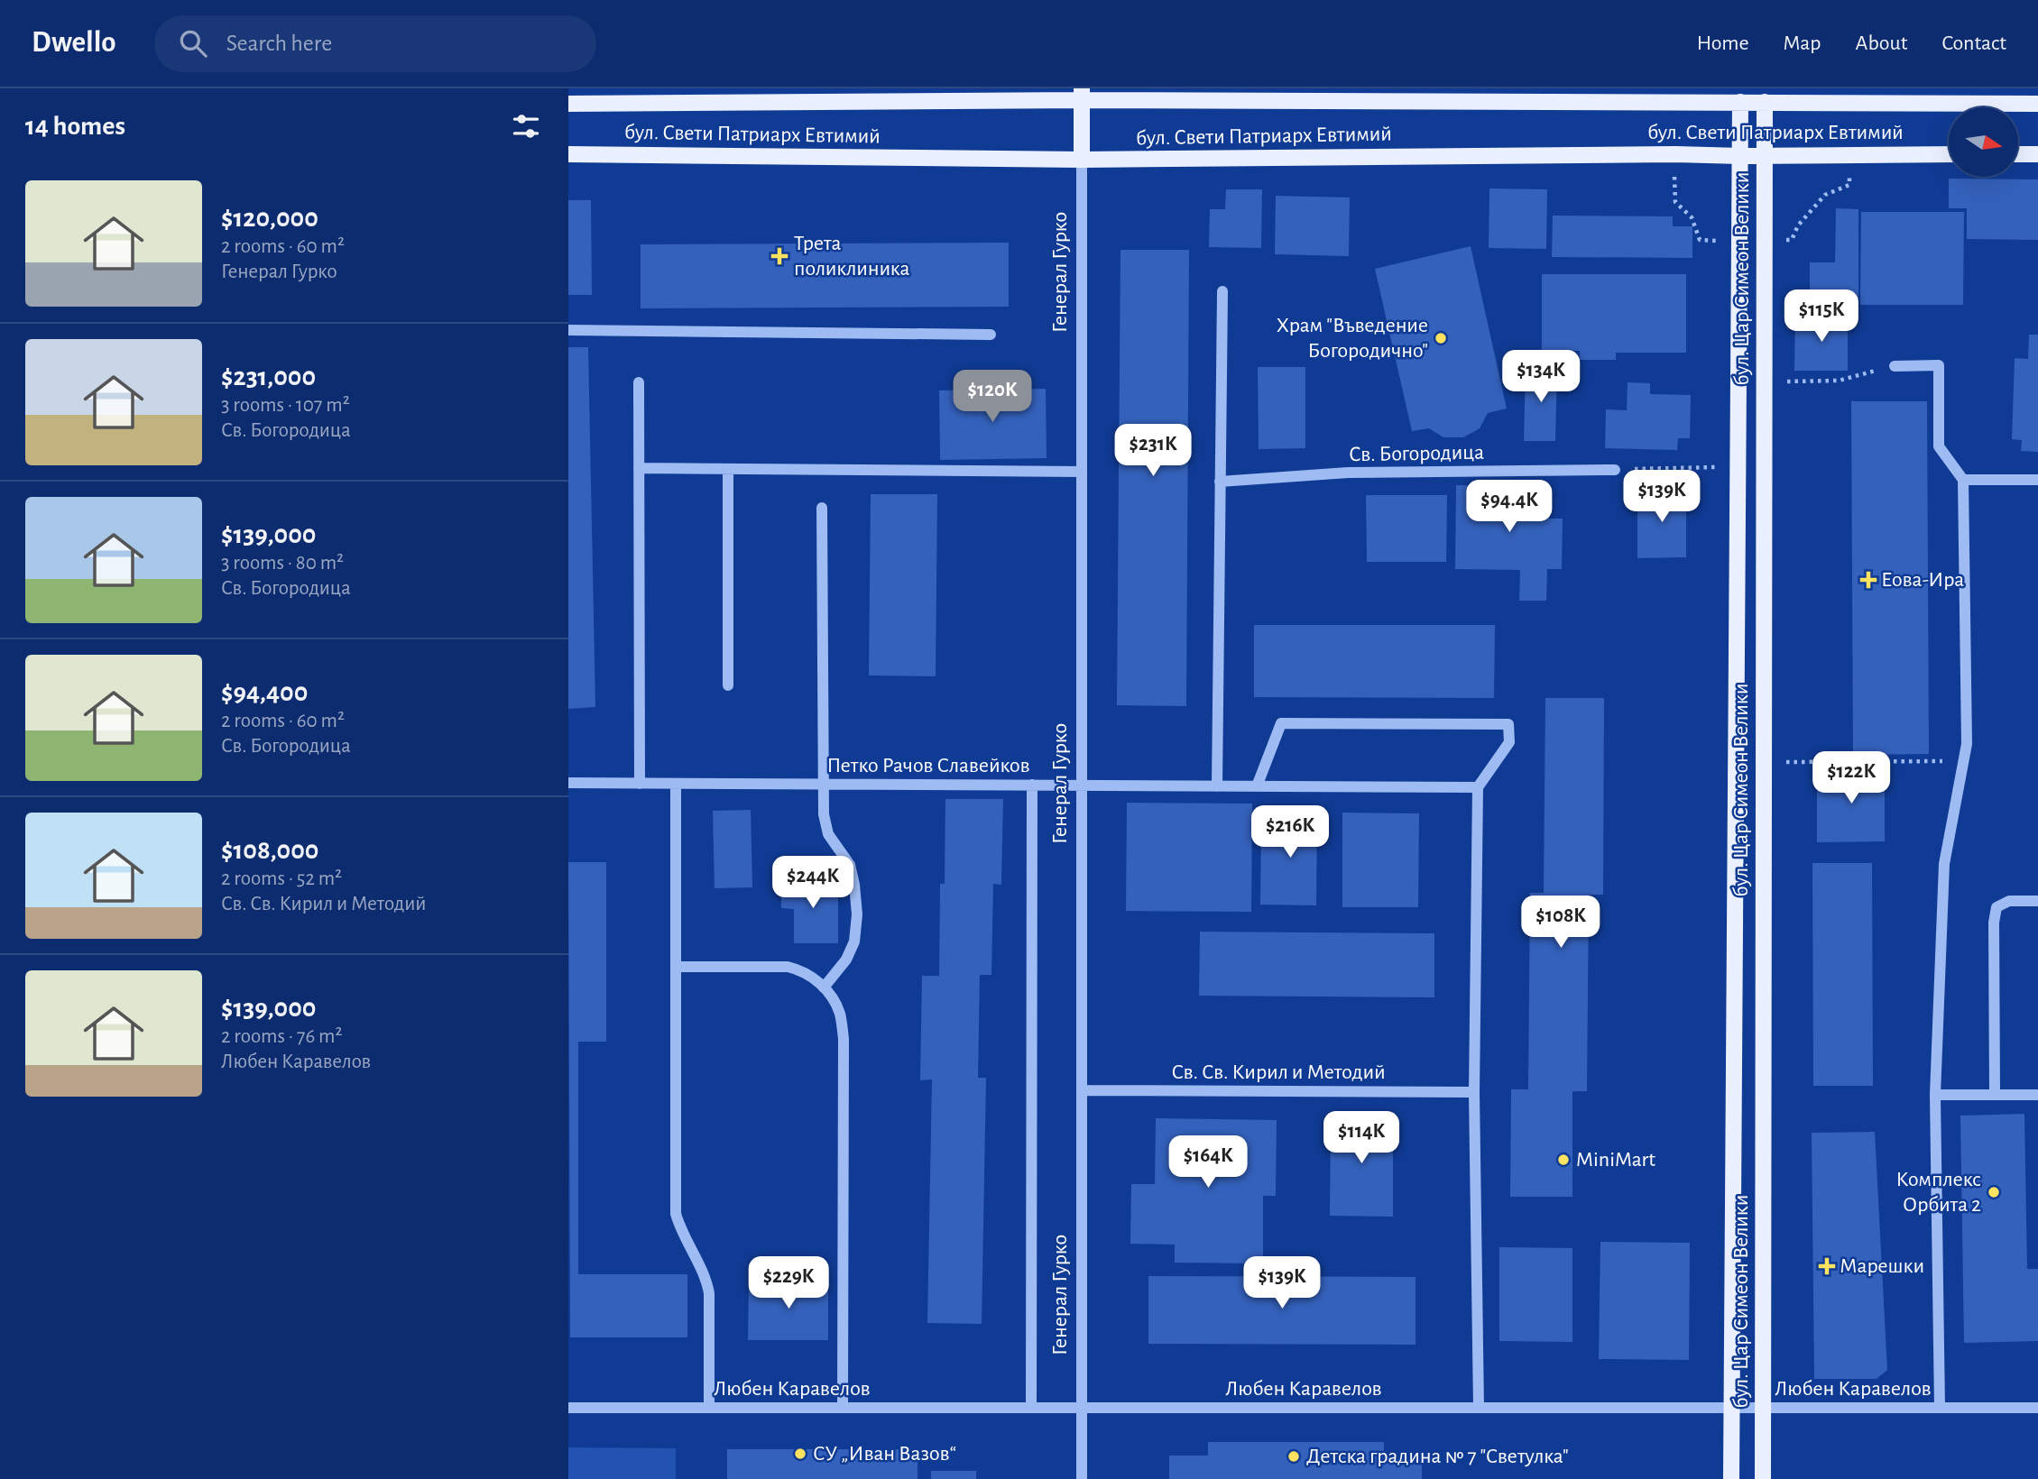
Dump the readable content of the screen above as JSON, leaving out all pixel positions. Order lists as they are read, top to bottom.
{
  "streets": {
    "main road": ["бул. Свети Патриарх Евтимий", "Генерал Гурко", "бул. Цар Симеон Велики"],
    "street": [
      "Св. Богородица",
      "Петко Рачов Славейков",
      "Св. Св. Кирил и Методий",
      "Любен Каравелов"
    ]
  },
  "crossings": [
    ["бул. Свети Патриарх Евтимий", "Генерал Гурко"],
    ["бул. Свети Патриарх Евтимий", "бул. Цар Симеон Велики"],
    ["Генерал Гурко", "Петко Рачов Славейков"],
    ["Генерал Гурко", "Св. Св. Кирил и Методий"],
    ["Генерал Гурко", "Любен Каравелов"],
    ["бул. Цар Симеон Велики", "Любен Каравелов"]
  ],
  "places": {
    "health": ["Трета поликлиника", "Еова-Ира", "Марешки"],
    "other": [
      "Храм \"Въведение Богородично\"",
      "MiniMart",
      "Комплекс Орбита 2",
      "СУ „Иван Вазов“",
      "Детска градина № 7 \"Светулка\""
    ]
  },
  "north": "right",
  "page": {
    "header": "Dwello",
    "search": "Search here",
    "nav": [
      "Home",
      "Map",
      "About",
      "Contact"
    ],
    "heading": "14 homes",
    "list": [
      {
        "name": "$120,000",
        "note": "2 rooms · 60 m² · Генерал Гурко"
      },
      {
        "name": "$231,000",
        "note": "3 rooms · 107 m² · Св. Богородица"
      },
      {
        "name": "$139,000",
        "note": "3 rooms · 80 m² · Св. Богородица"
      },
      {
        "name": "$94,400",
        "note": "2 rooms · 60 m² · Св. Богородица"
      },
      {
        "name": "$108,000",
        "note": "2 rooms · 52 m² · Св. Св. Кирил и Методий"
      },
      {
        "name": "$139,000",
        "note": "2 rooms · 76 m² · Любен Каравелов"
      }
    ],
    "price": [
      "$115K",
      "$134K",
      "$120K",
      "$231K",
      "$139K",
      "$94.4K",
      "$122K",
      "$216K",
      "$244K",
      "$108K",
      "$114K",
      "$164K",
      "$229K",
      "$139K"
    ]
  }
}
